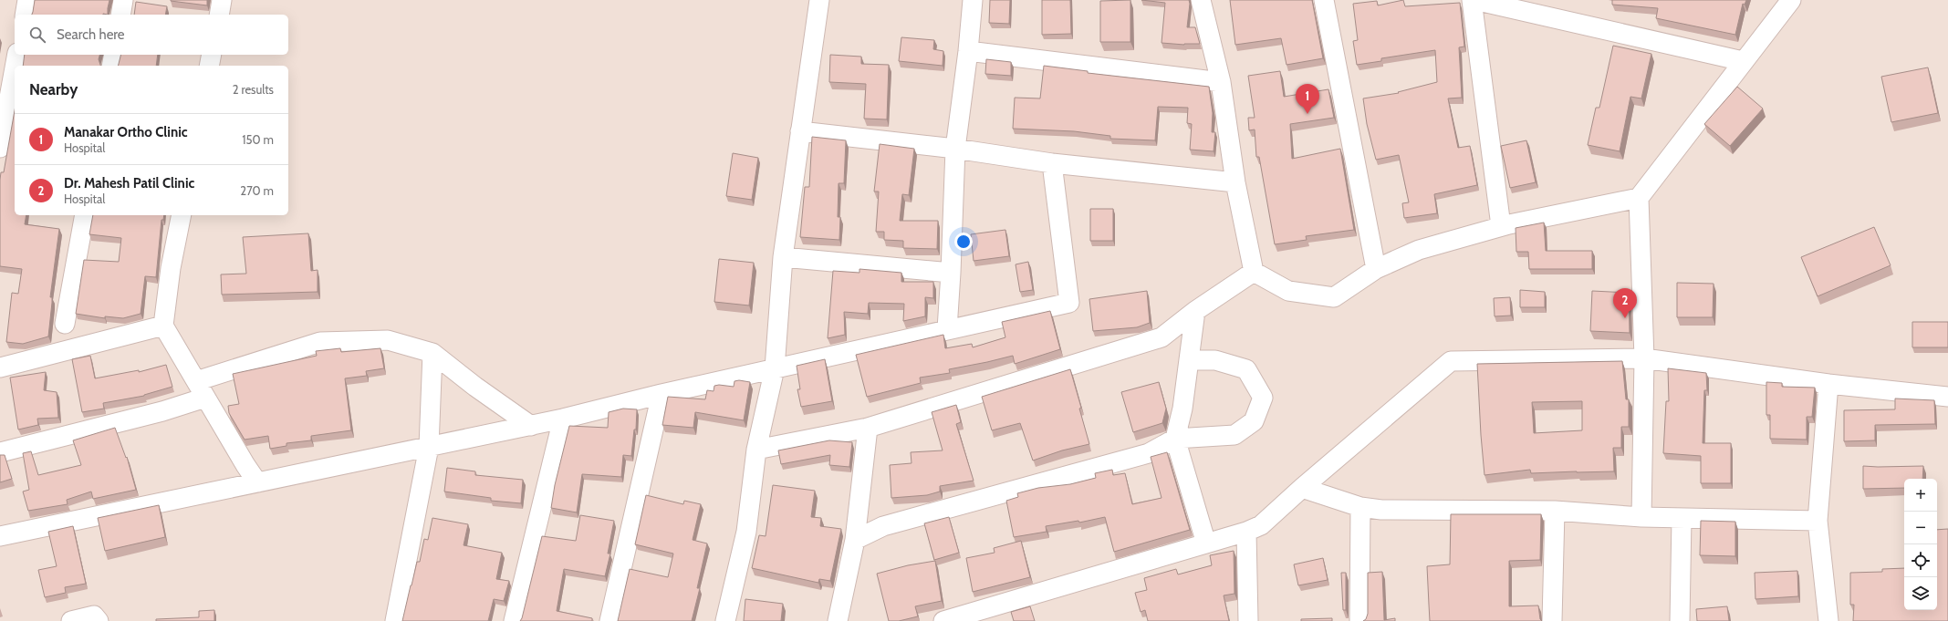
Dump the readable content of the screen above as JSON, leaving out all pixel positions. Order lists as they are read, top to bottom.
{
  "page": {
    "search": "Search here",
    "heading": ["Nearby", "2 results"],
    "pins": ["1", "2"],
    "list": [
      {
        "mark": "1",
        "name": "Manakar Ortho Clinic",
        "note": "Hospital",
        "value": "150 m"
      },
      {
        "mark": "2",
        "name": "Dr. Mahesh Patil Clinic",
        "note": "Hospital",
        "value": "270 m"
      }
    ],
    "map_buttons": ["+", "−"]
  }
}
